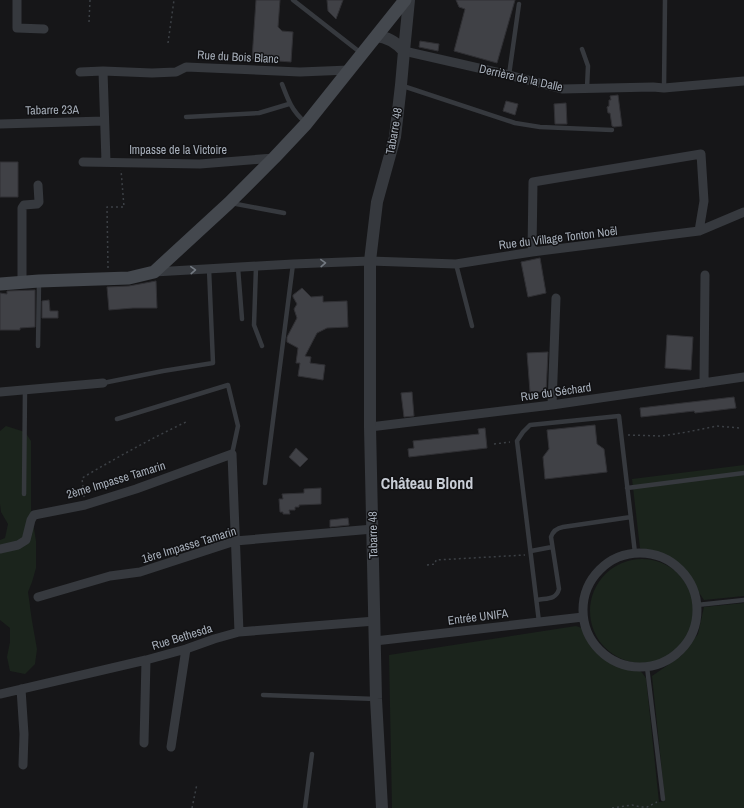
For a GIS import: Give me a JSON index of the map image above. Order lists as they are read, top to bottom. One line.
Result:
{"streets":{"street":["Rue du Bois Blanc","Derrière de la Dalle","Tabarre 23A","Tabarre 48","Impasse de la Victoire","Rue du Village Tonton Noël","Rue du Séchard","2ème Impasse Tamarin","1ère Impasse Tamarin","Entrée UNIFA","Rue Bethesda"]},"crossings":[["Derrière de la Dalle","Tabarre 48"],["Tabarre 48","Rue du Village Tonton Noël"],["Tabarre 48","Rue du Séchard"],["Tabarre 48","1ère Impasse Tamarin"],["Tabarre 48","Entrée UNIFA"],["Tabarre 48","Rue Bethesda"]],"districts":["Château Blond"]}
